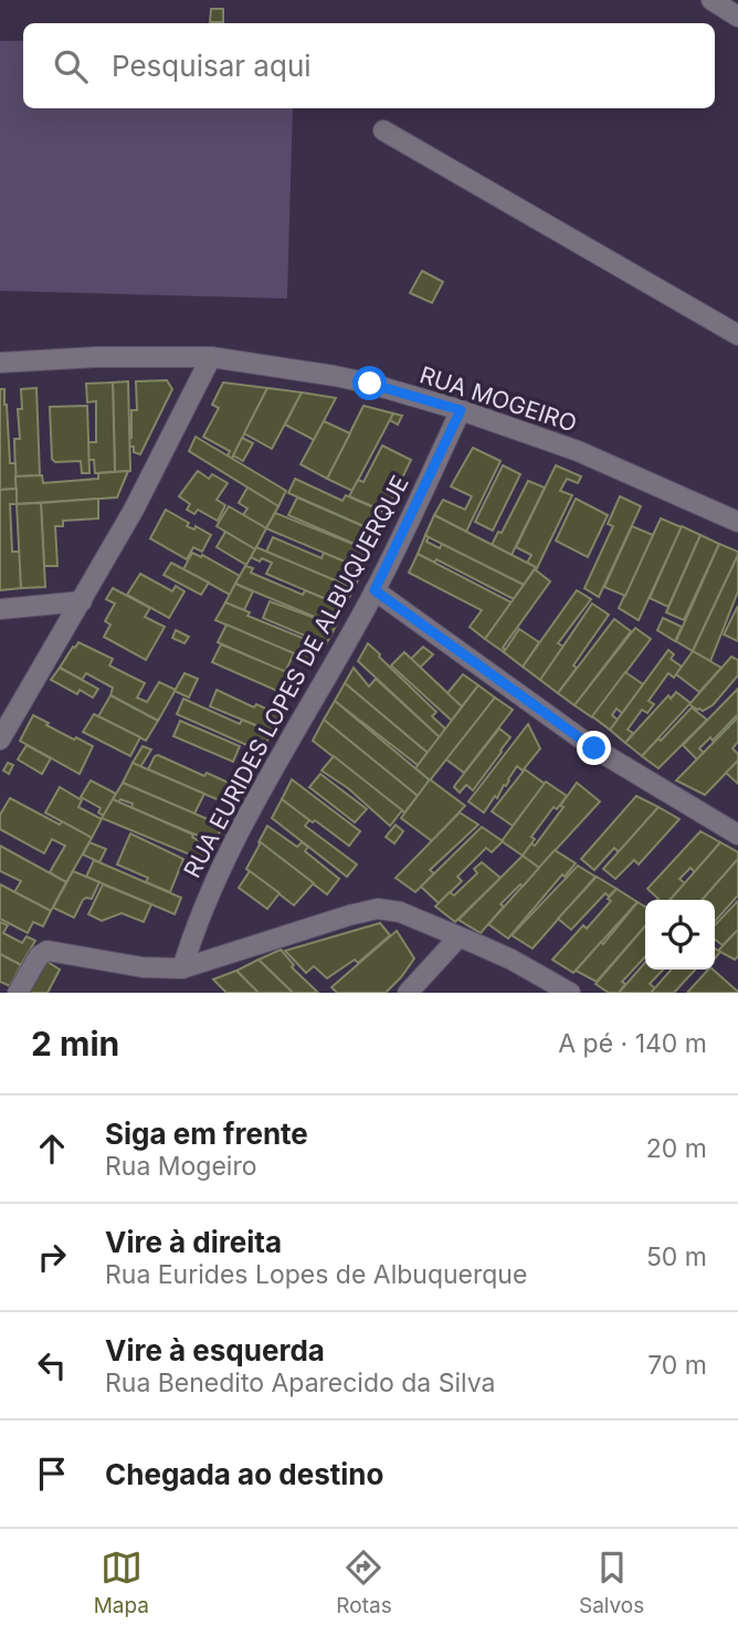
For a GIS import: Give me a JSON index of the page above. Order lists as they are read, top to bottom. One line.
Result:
{"streets":{"street":["RUA MOGEIRO","RUA EURIDES LOPES DE ALBUQUERQUE"]},"crossings":[["RUA MOGEIRO","RUA EURIDES LOPES DE ALBUQUERQUE"]],"page":{"search":"Pesquisar aqui","heading":["2 min","A pé · 140 m"],"list":[["Siga em frente","Rua Mogeiro","20 m"],["Vire à direita","Rua Eurides Lopes de Albuquerque","50 m"],["Vire à esquerda","Rua Benedito Aparecido da Silva","70 m"],"Chegada ao destino"],"nav":["Mapa","Rotas","Salvos"]}}
